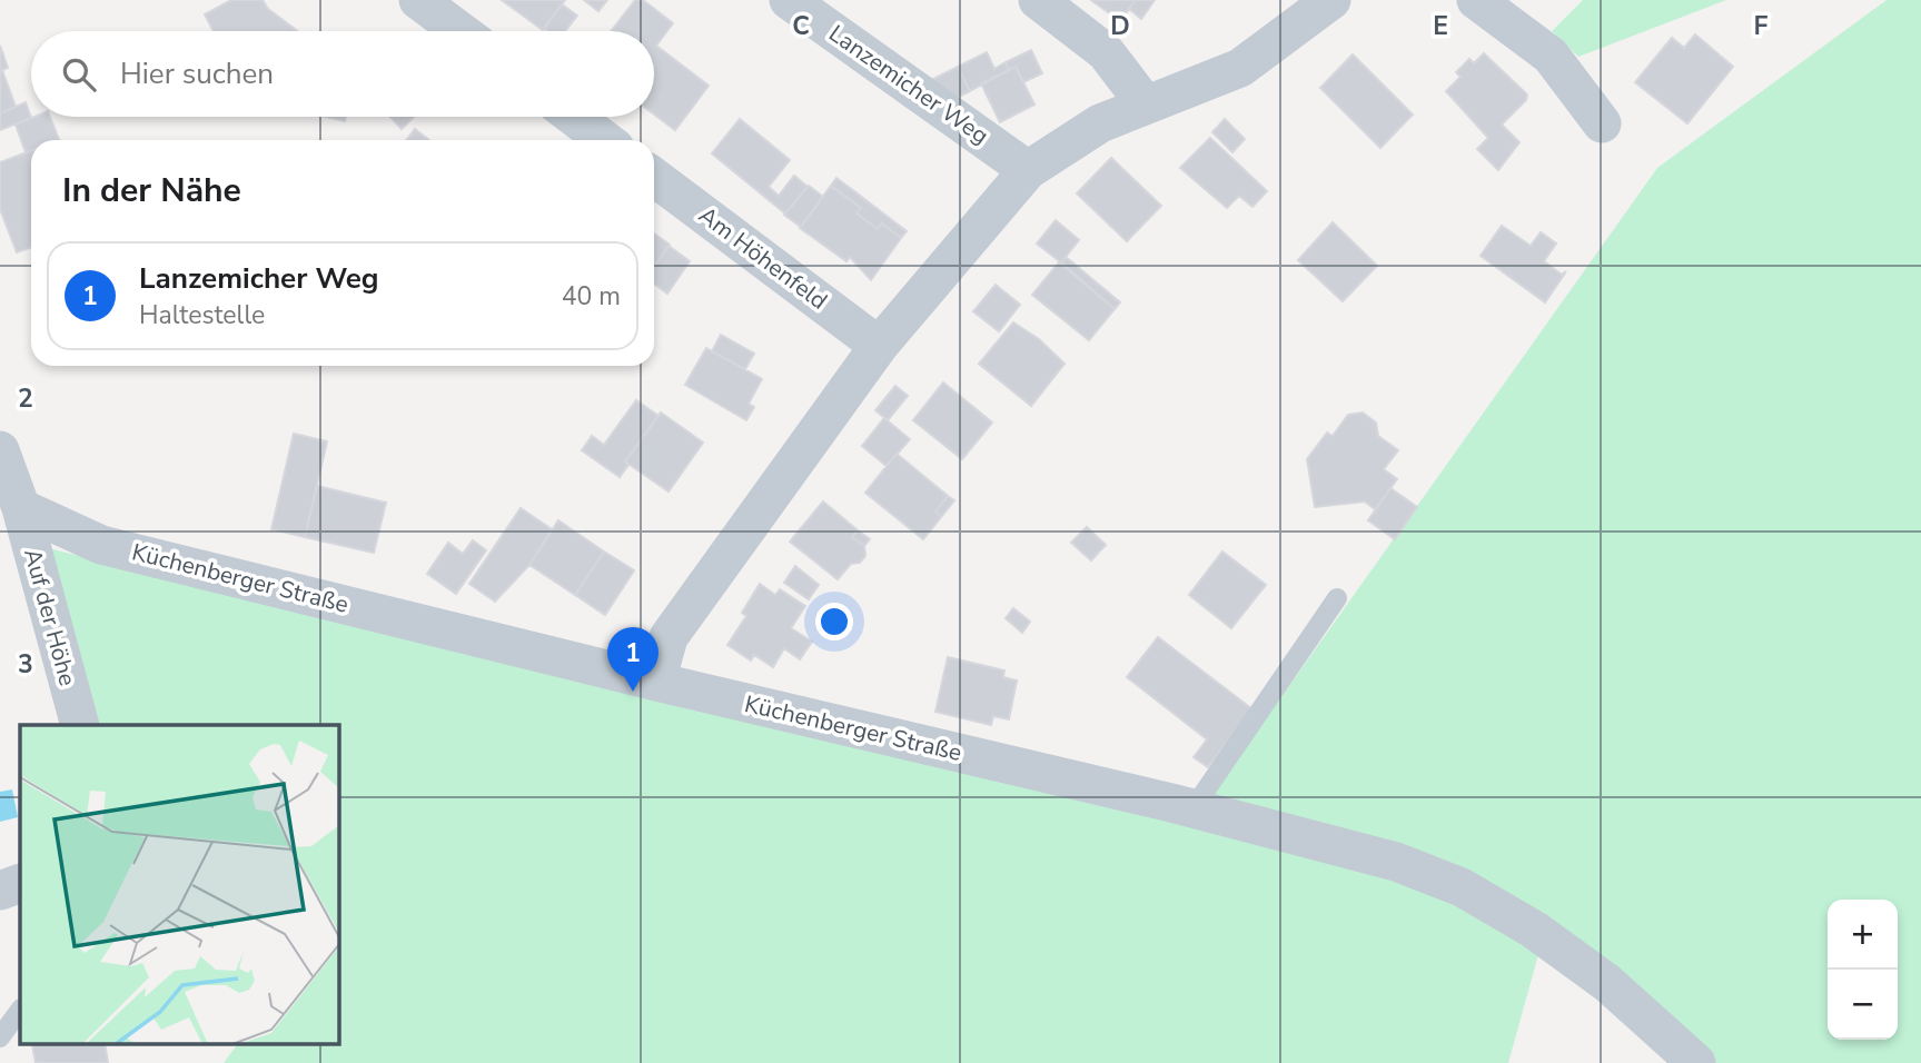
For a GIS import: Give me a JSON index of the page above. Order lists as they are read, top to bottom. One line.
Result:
{"streets":{"street":["Lanzemicher Weg","Am Höhenfeld","Küchenberger Straße","Auf der Höhe"]},"crossings":[["Küchenberger Straße","Auf der Höhe"]],"page":{"search":"Hier suchen","heading":"In der Nähe","list":[{"mark":"1","name":"Lanzemicher Weg","note":"Haltestelle","value":"40 m"}],"pins":"1","map_buttons":["+","−"]},"grid":{"columns":["C","D","E","F"],"rows":["2","3"]}}
